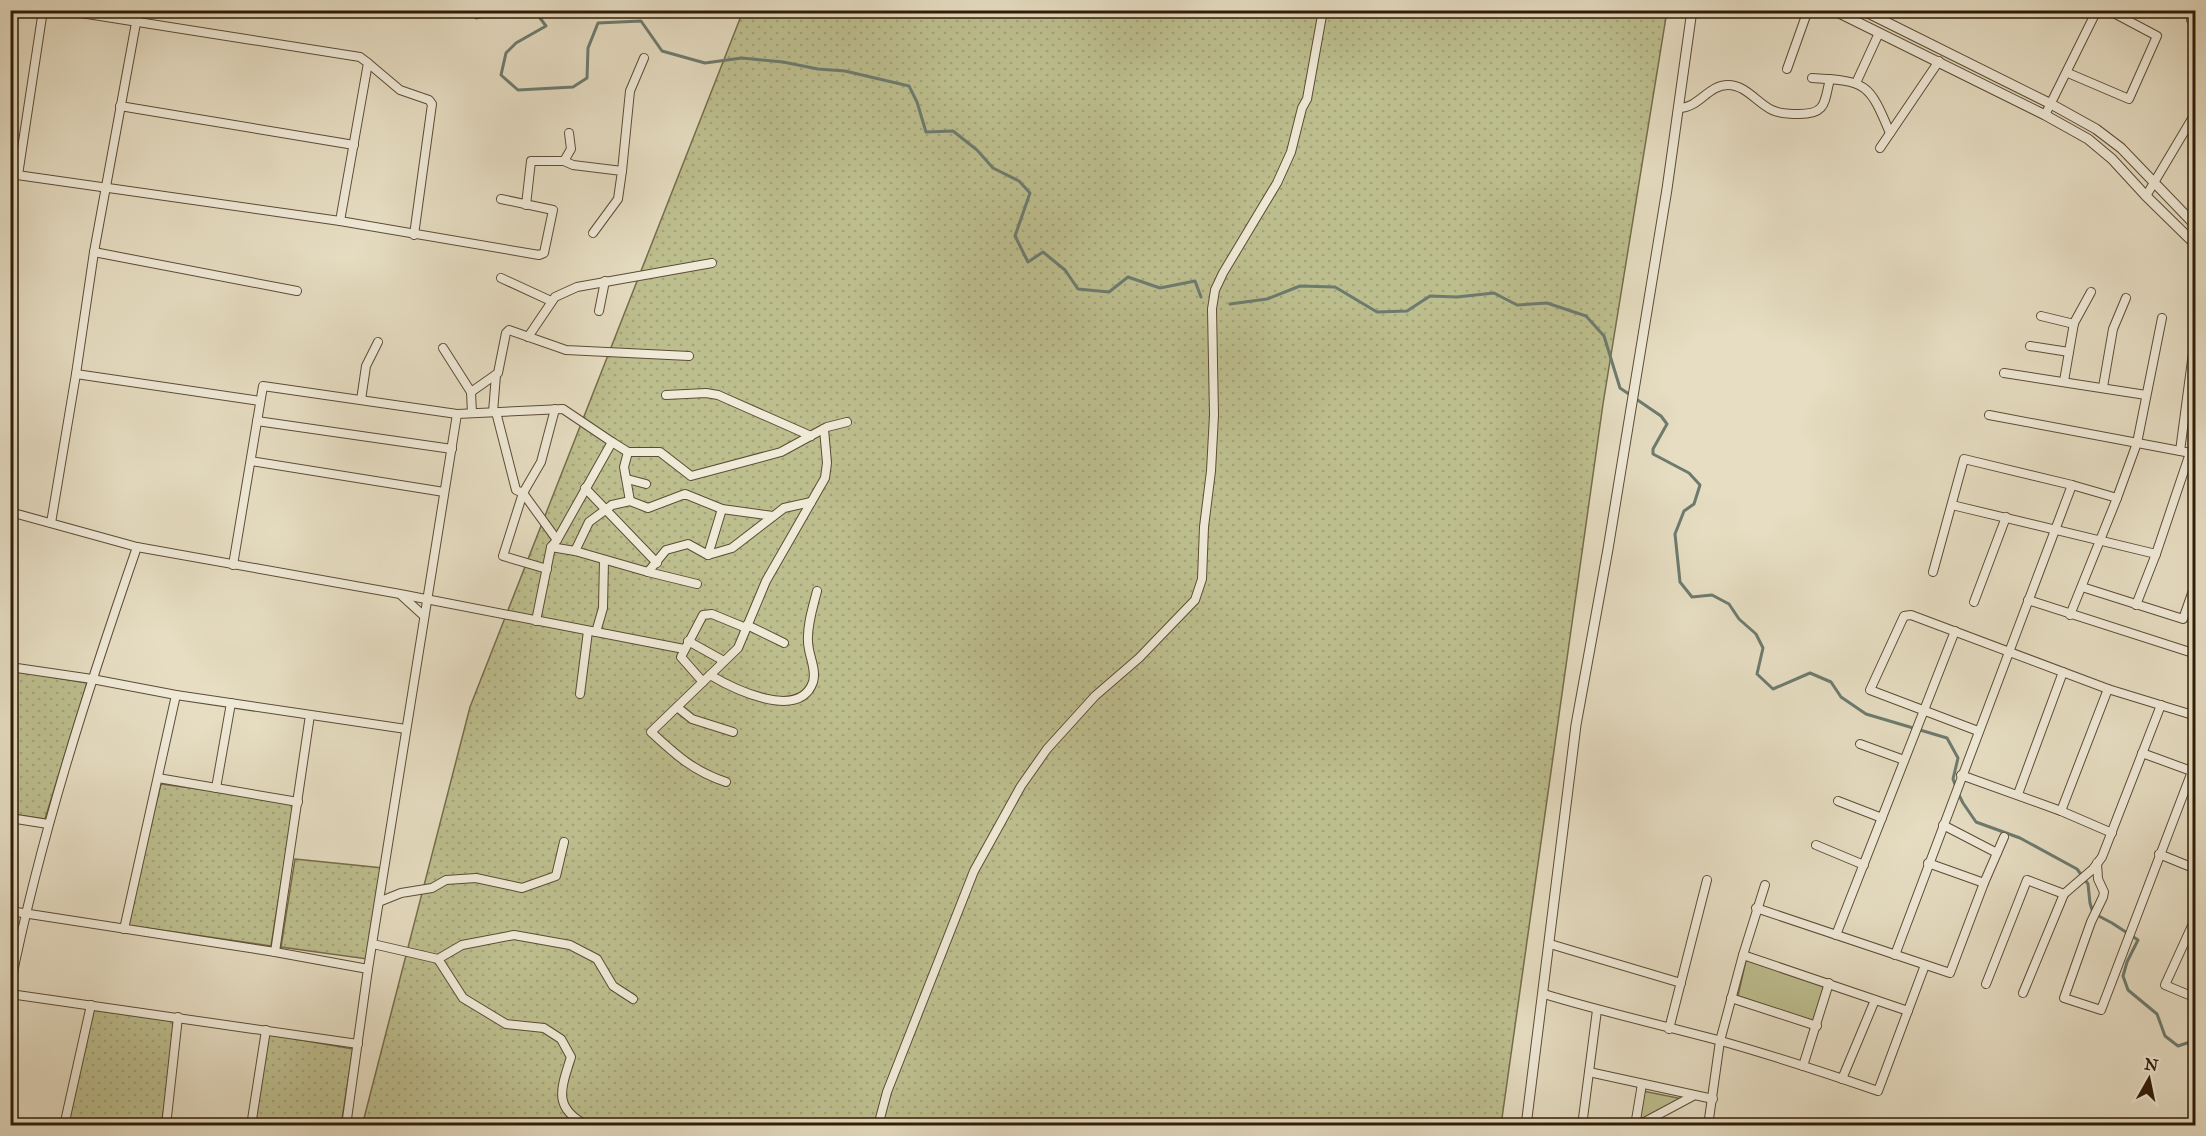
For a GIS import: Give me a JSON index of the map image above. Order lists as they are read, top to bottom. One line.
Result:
{"north":"top"}
